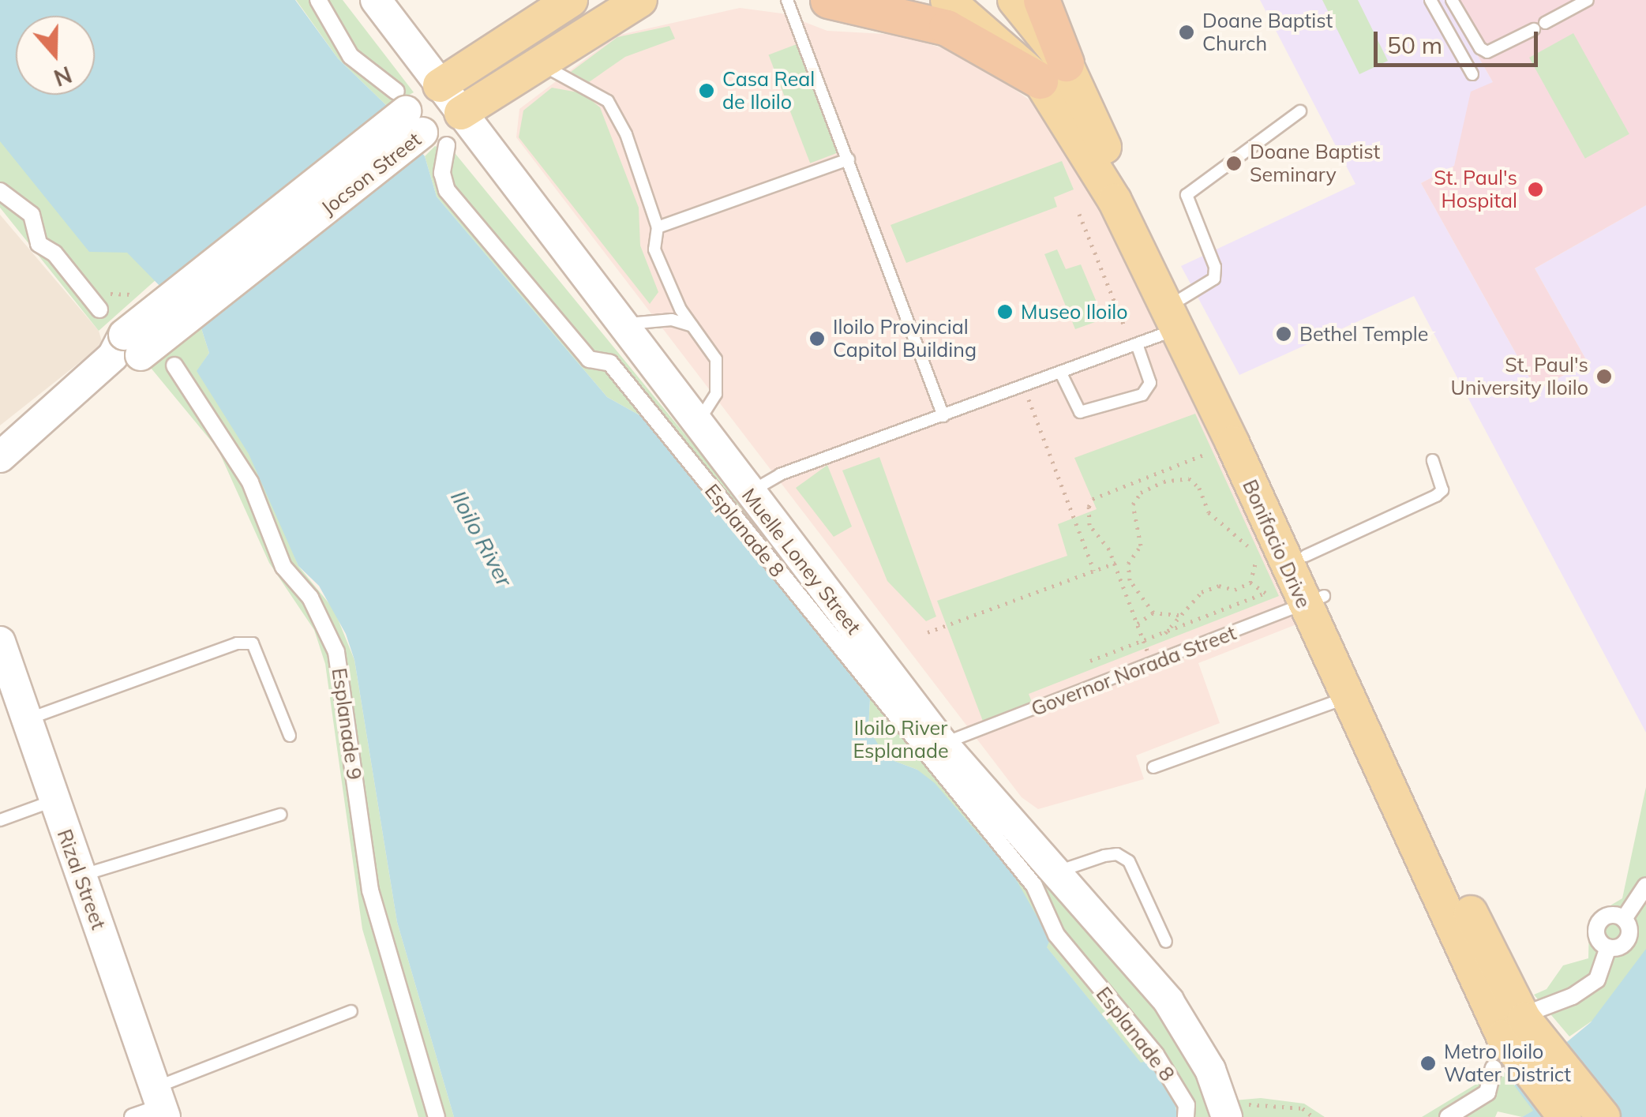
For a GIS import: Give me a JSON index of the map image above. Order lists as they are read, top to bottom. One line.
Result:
{"streets":{"main road":["Jocson Street","Bonifacio Drive","Muelle Loney Street","Rizal Street"],"street":["Esplanade 8","Esplanade 9"],"lane":["Governor Norada Street"]},"crossings":[["Jocson Street","Esplanade 8"],["Jocson Street","Muelle Loney Street"],["Bonifacio Drive","Governor Norada Street"],["Muelle Loney Street","Governor Norada Street"]],"water":["Iloilo River"],"parks":["Iloilo River Esplanade"],"places":["Doane Baptist Church","Casa Real de Iloilo","Doane Baptist Seminary","St. Paul's Hospital","Museo Iloilo","Bethel Temple","Iloilo Provincial Capitol Building","St. Paul's University Iloilo","Metro Iloilo Water District"],"scale_bar":"50 m","north":"bottom"}
